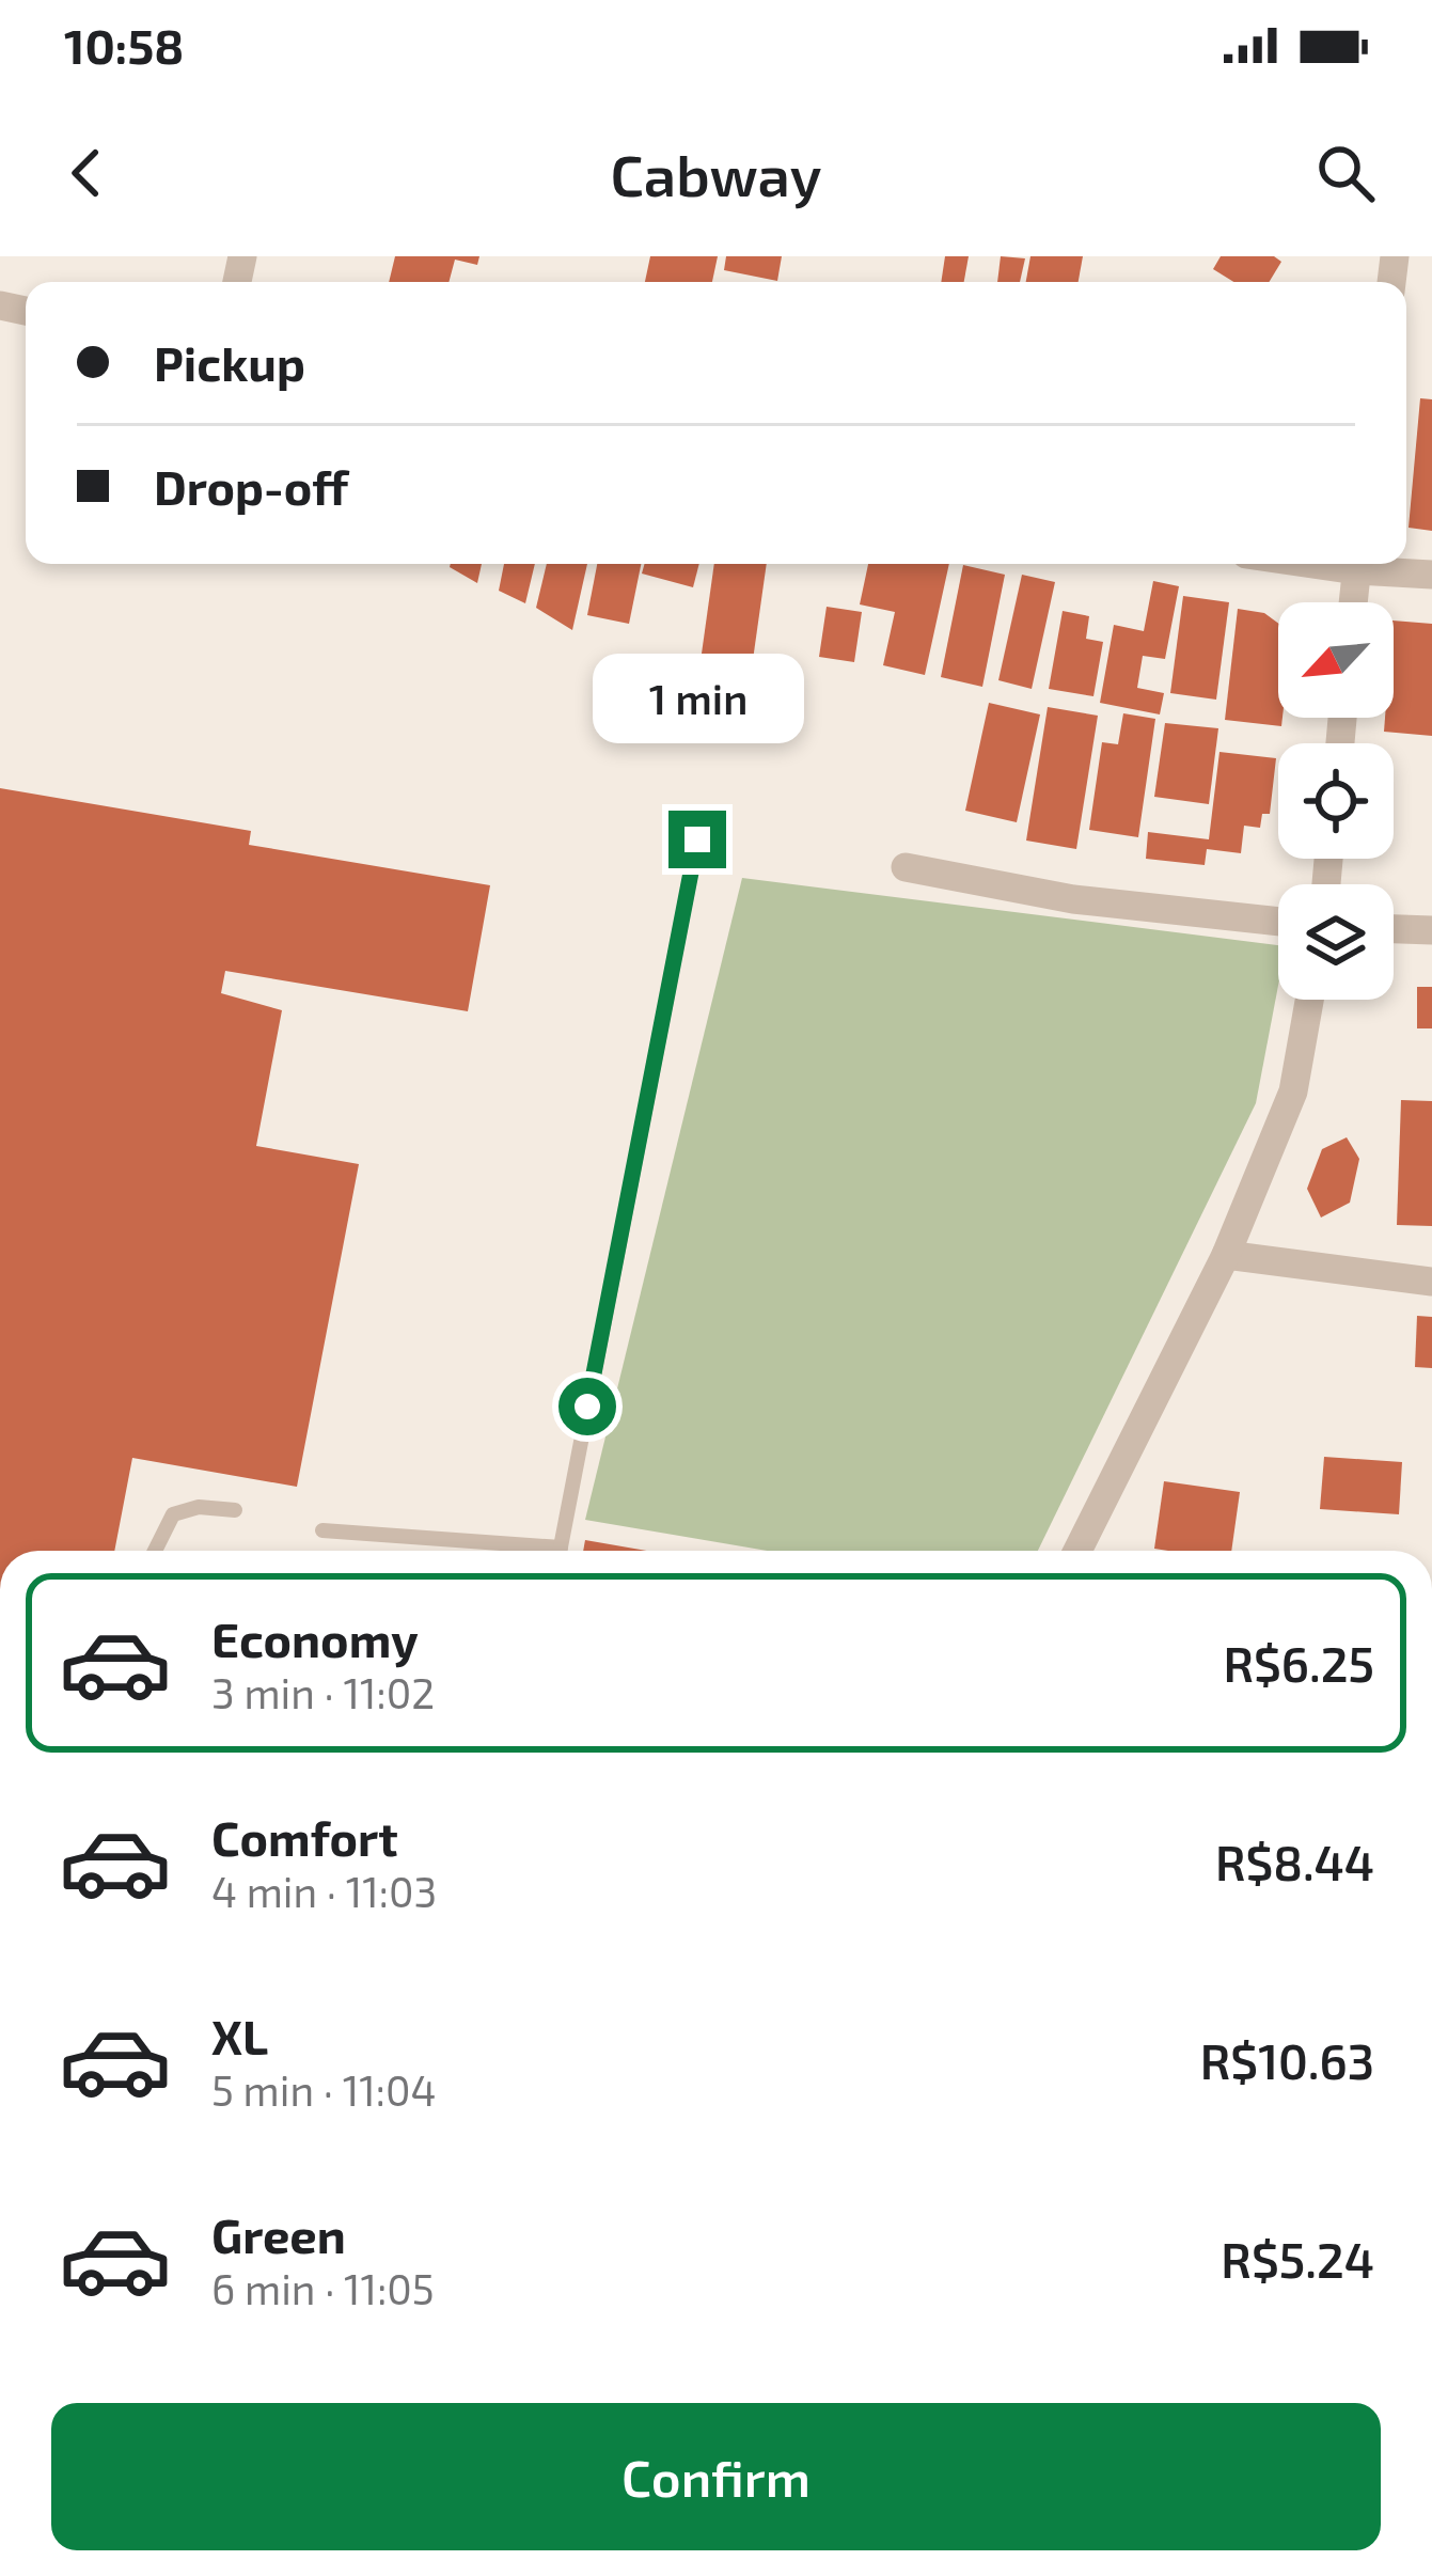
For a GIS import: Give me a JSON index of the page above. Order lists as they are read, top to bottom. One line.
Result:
{"north":"bottom left","page":{"status":"10:58","header":"Cabway","banner":["Pickup","Drop-off"],"bubble":"1 min","list":[{"name":"Economy","note":"3 min · 11:02","value":"R$6.25"},{"name":"Comfort","note":"4 min · 11:03","value":"R$8.44"},{"name":"XL","note":"5 min · 11:04","value":"R$10.63"},{"name":"Green","note":"6 min · 11:05","value":"R$5.24"}],"buttons":"Confirm"}}
